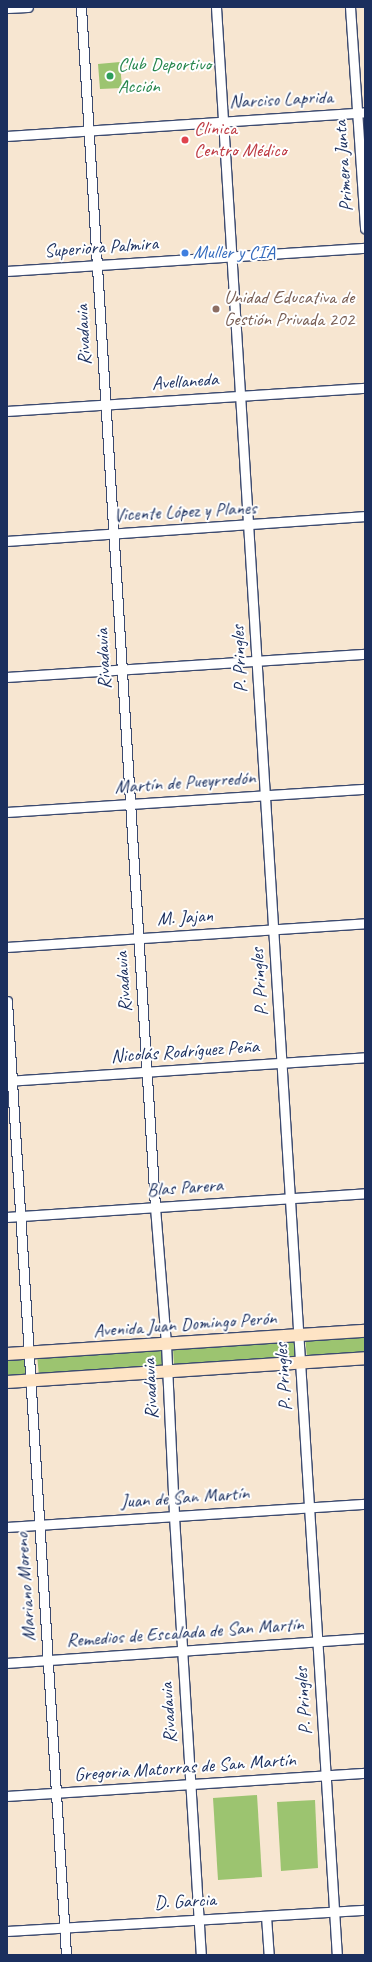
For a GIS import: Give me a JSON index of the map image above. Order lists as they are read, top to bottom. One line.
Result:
{"streets":{"main road":["Avenida Juan Domingo Perón"],"street":["Narciso Laprida","Primera Junta","Superiora Palmira","Rivadavia","Avellaneda","Vicente López y Planes","P. Pringles","Martín de Pueyrredón","M. Jajan","Nicolás Rodríguez Peña","Blas Parera","Juan de San Martín","Mariano Moreno","Remedios de Escalada de San Martín","Gregoria Matorras de San Martín","D. Garcia"]},"crossings":[["Narciso Laprida","Primera Junta"],["Narciso Laprida","Rivadavia"],["Narciso Laprida","P. Pringles"],["Superiora Palmira","Rivadavia"],["Superiora Palmira","P. Pringles"],["Rivadavia","Avellaneda"],["Rivadavia","Vicente López y Planes"],["Rivadavia","Martín de Pueyrredón"],["Rivadavia","M. Jajan"],["Rivadavia","Nicolás Rodríguez Peña"],["Rivadavia","Blas Parera"],["Rivadavia","Avenida Juan Domingo Perón"],["Rivadavia","Juan de San Martín"],["Rivadavia","Remedios de Escalada de San Martín"],["Rivadavia","Gregoria Matorras de San Martín"],["Rivadavia","D. Garcia"],["Avellaneda","P. Pringles"],["Vicente López y Planes","P. Pringles"],["P. Pringles","Martín de Pueyrredón"],["P. Pringles","M. Jajan"],["P. Pringles","Nicolás Rodríguez Peña"],["P. Pringles","Blas Parera"],["P. Pringles","Avenida Juan Domingo Perón"],["P. Pringles","Juan de San Martín"],["P. Pringles","Remedios de Escalada de San Martín"],["P. Pringles","Gregoria Matorras de San Martín"],["P. Pringles","D. Garcia"],["Nicolás Rodríguez Peña","Mariano Moreno"],["Blas Parera","Mariano Moreno"],["Avenida Juan Domingo Perón","Mariano Moreno"],["Juan de San Martín","Mariano Moreno"],["Mariano Moreno","Remedios de Escalada de San Martín"],["Mariano Moreno","Gregoria Matorras de San Martín"],["Mariano Moreno","D. Garcia"]],"places":["Club Deportivo Acción","Clinica Centro Médico","Muller y CIA","Unidad Educativa de Gestión Privada 202"]}
